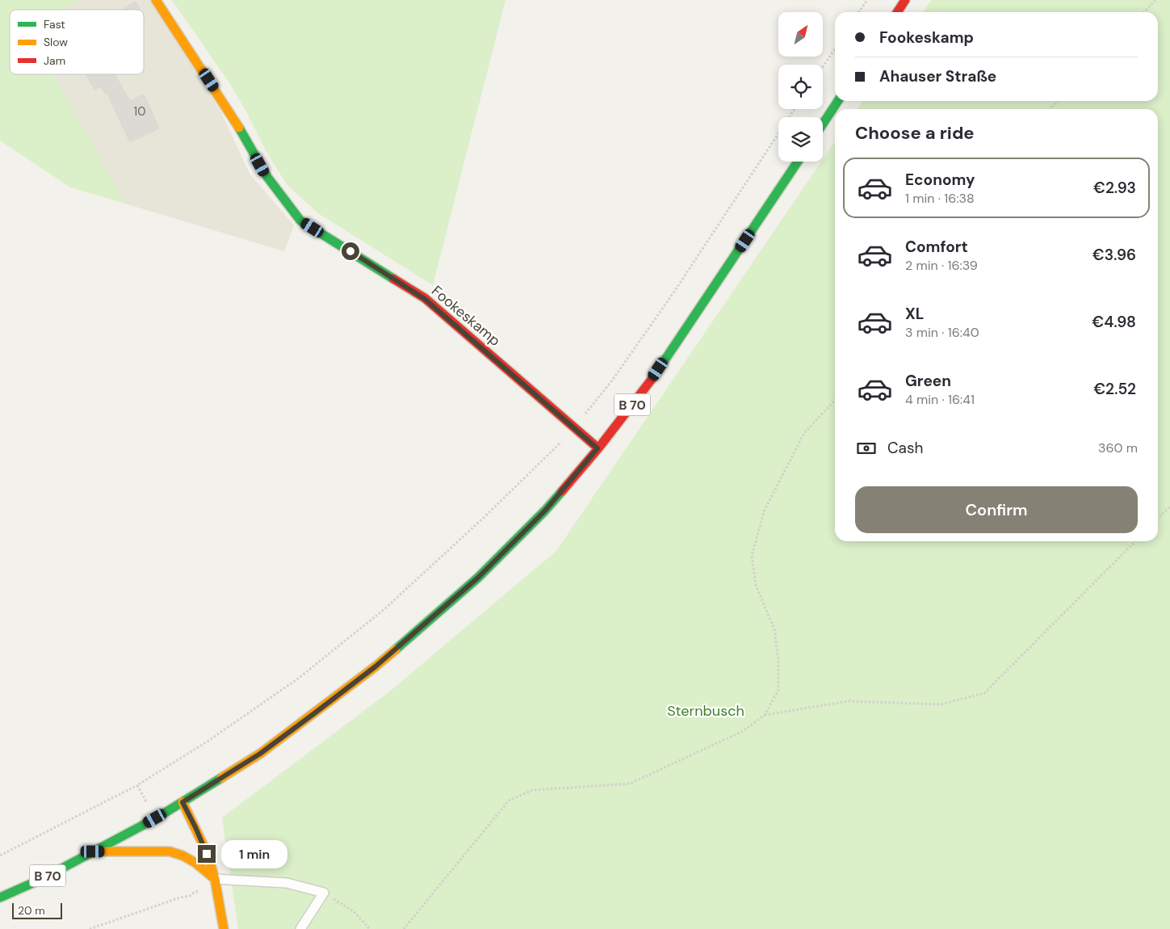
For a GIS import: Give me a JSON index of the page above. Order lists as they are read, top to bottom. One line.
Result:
{"streets":{"main road":["Fookeskamp","B 70"]},"crossings":[["Fookeskamp","B 70"]],"parks":["Sternbusch"],"house_numbers":["10"],"legend":["Fast","Slow","Jam"],"scale_bar":"20 m","north":"top right","page":{"banner":["Fookeskamp","Ahauser Straße"],"heading":"Choose a ride","list":[{"name":"Economy","note":"1 min · 16:38","value":"€2.93"},{"name":"Comfort","note":"2 min · 16:39","value":"€3.96"},{"name":"XL","note":"3 min · 16:40","value":"€4.98"},{"name":"Green","note":"4 min · 16:41","value":"€2.52"}],"pay":["Cash","360 m"],"buttons":"Confirm","bubble":"1 min","scale":"20 m"}}
